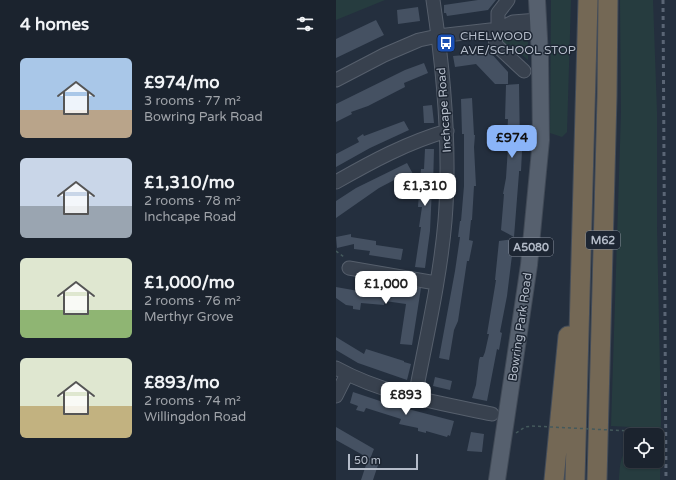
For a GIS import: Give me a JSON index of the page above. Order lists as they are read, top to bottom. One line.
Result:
{"streets":{"highway":["M62"],"main road":["A5080","Bowring Park Road"],"street":["Inchcape Road"]},"places":{"bus stop":["CHELWOOD AVE/SCHOOL STOP"]},"scale_bar":"50 m","page":{"heading":"4 homes","list":[{"name":"£974/mo","note":"3 rooms · 77 m² · Bowring Park Road"},{"name":"£1,310/mo","note":"2 rooms · 78 m² · Inchcape Road"},{"name":"£1,000/mo","note":"2 rooms · 76 m² · Merthyr Grove"},{"name":"£893/mo","note":"2 rooms · 74 m² · Willingdon Road"}],"price":["£974","£1,310","£1,000","£893"],"scale":"50 m"}}
